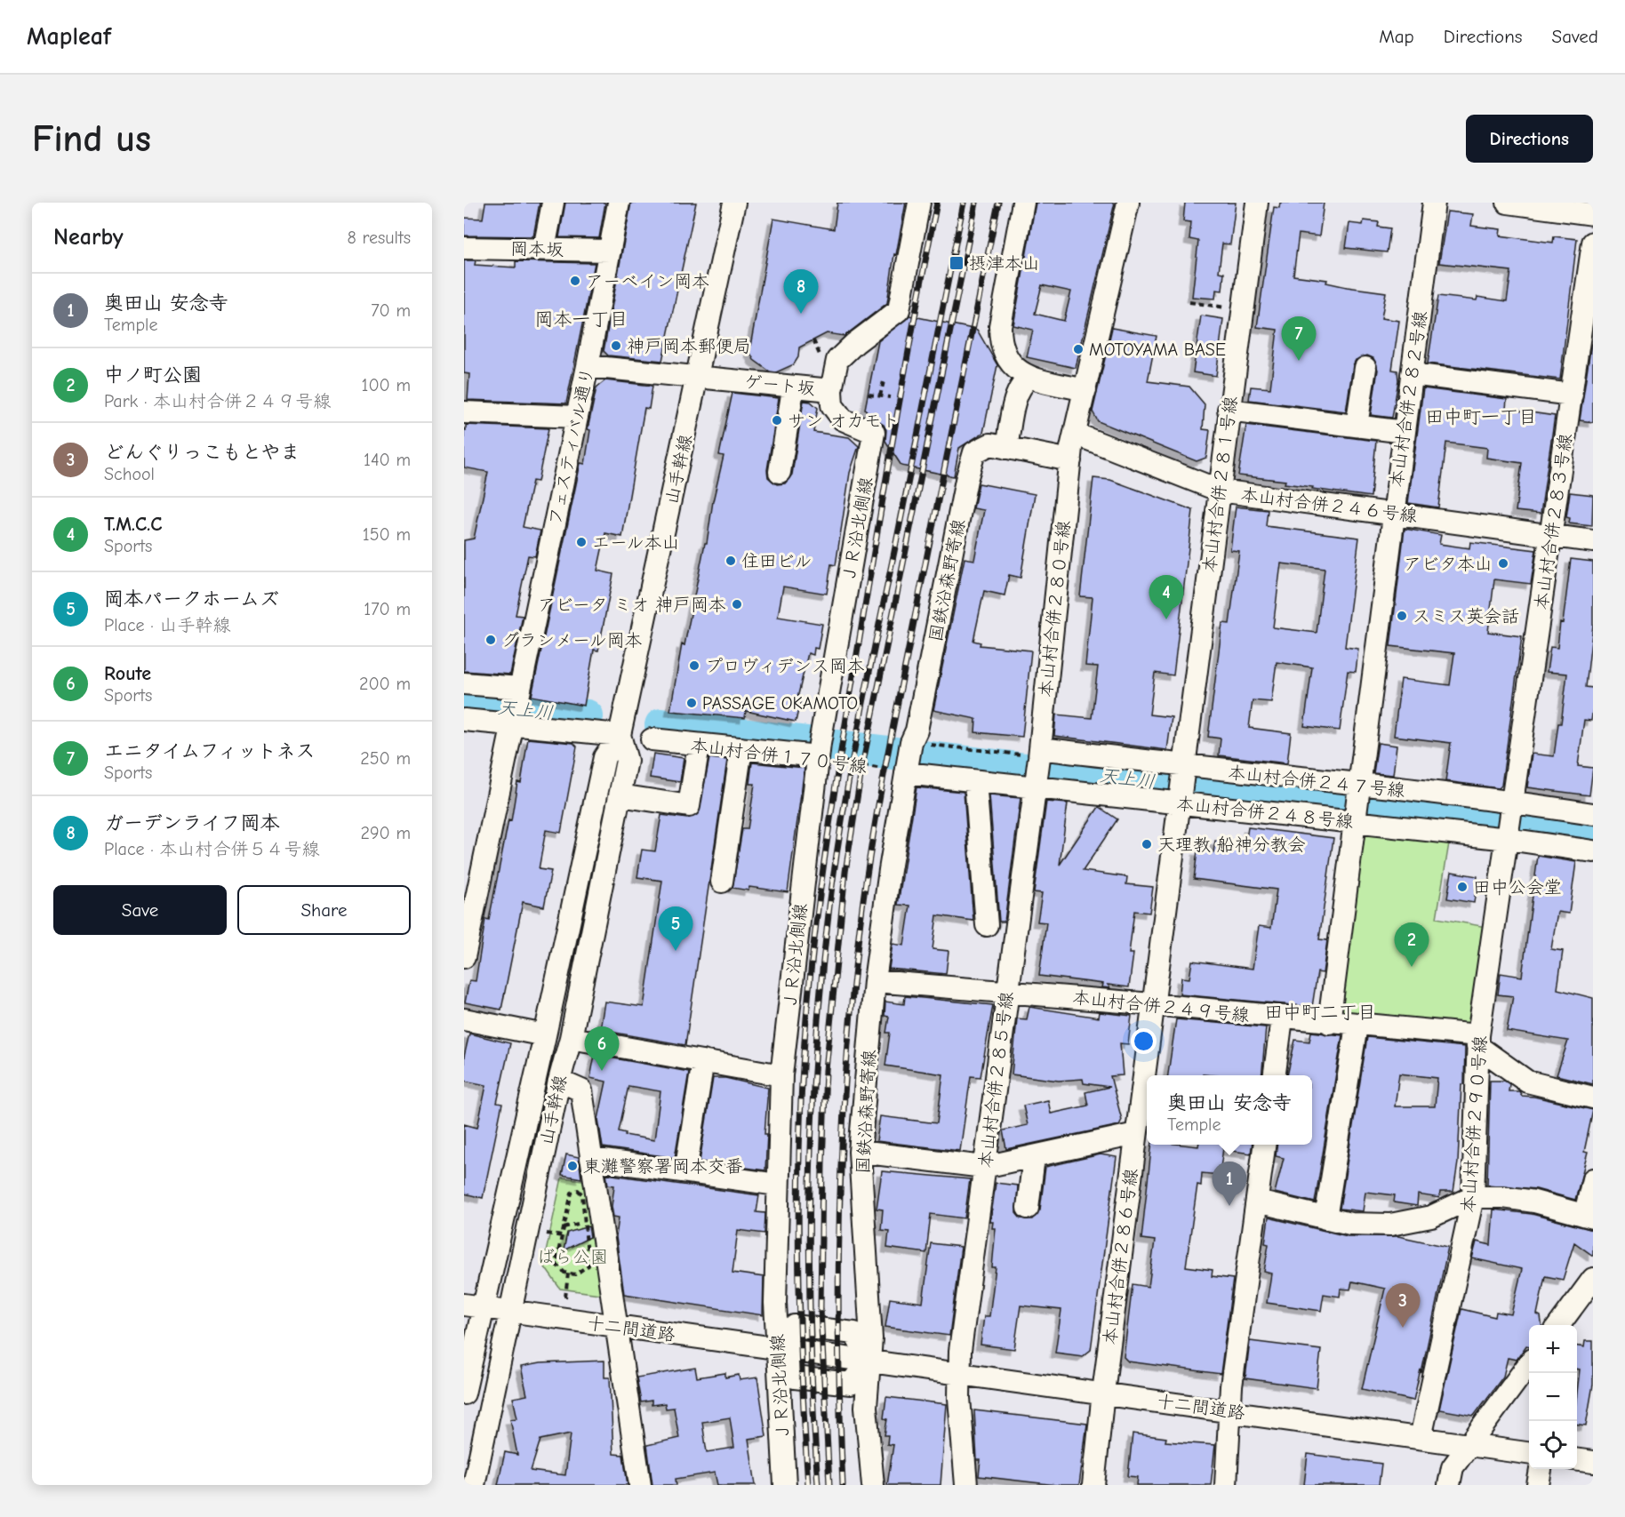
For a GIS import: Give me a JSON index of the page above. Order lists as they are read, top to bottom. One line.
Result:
{"streets":{"street":["岡本坂","ゲート坂","本山村合併２８２号線","フェスティバル通り","山手幹線","本山村合併２８１号線","本山村合併２４６号線","本山村合併２８３号線","ＪＲ沿北側線","国鉄沿森野寄線","本山村合併２８０号線","本山村合併１７０号線","本山村合併２４７号線","本山村合併２４８号線","本山村合併２４９号線","本山村合併２８５号線","本山村合併２９０号線","本山村合併２８６号線","十二間道路"]},"crossings":[["岡本坂","フェスティバル通り"],["ゲート坂","フェスティバル通り"],["ゲート坂","山手幹線"],["ゲート坂","ＪＲ沿北側線"],["本山村合併２８２号線","本山村合併２４６号線"],["本山村合併２８２号線","本山村合併２４７号線"],["本山村合併２８２号線","本山村合併２４８号線"],["本山村合併２８２号線","本山村合併２４９号線"],["山手幹線","十二間道路"],["本山村合併２８１号線","本山村合併２４６号線"],["本山村合併２８１号線","本山村合併２４７号線"],["本山村合併２８１号線","本山村合併２４８号線"],["本山村合併２８１号線","本山村合併２８６号線"],["本山村合併２４６号線","本山村合併２８３号線"],["本山村合併２４６号線","国鉄沿森野寄線"],["本山村合併２４６号線","本山村合併２８０号線"],["本山村合併２８３号線","本山村合併２４７号線"],["本山村合併２８３号線","本山村合併２４８号線"],["本山村合併２８３号線","本山村合併２９０号線"],["ＪＲ沿北側線","本山村合併１７０号線"],["ＪＲ沿北側線","十二間道路"],["国鉄沿森野寄線","本山村合併１７０号線"],["国鉄沿森野寄線","本山村合併２４８号線"],["国鉄沿森野寄線","本山村合併２４９号線"],["国鉄沿森野寄線","十二間道路"],["本山村合併２８０号線","本山村合併２４７号線"],["本山村合併２８０号線","本山村合併２４８号線"],["本山村合併２８０号線","本山村合併２８５号線"],["本山村合併１７０号線","本山村合併２４８号線"],["本山村合併２４８号線","本山村合併２８５号線"],["本山村合併２４８号線","本山村合併２９０号線"],["本山村合併２４８号線","本山村合併２８６号線"],["本山村合併２４９号線","本山村合併２８５号線"],["本山村合併２４９号線","本山村合併２９０号線"],["本山村合併２４９号線","本山村合併２８６号線"],["本山村合併２８５号線","十二間道路"],["本山村合併２９０号線","十二間道路"],["本山村合併２８６号線","十二間道路"]],"districts":["岡本一丁目","田中町一丁目","田中町二丁目"],"water":["天上川"],"parks":["ばら公園"],"places":{"transit":["摂津本山"],"other":["アーベイン岡本","神戸岡本郵便局","MOTOYAMA BASE","サン オカモト","エール本山","住田ビル","アビタ本山","アビータ ミオ 神戸岡本","スミス英会話","グランメール岡本","プロヴィデンス岡本","PASSAGE OKAMOTO","天理教 船神分教会","田中公会堂","東灘警察署岡本交番"]},"page":{"header":"Mapleaf","nav":["Map","Directions","Saved"],"buttons":["Directions",["Save","Share"]],"title":"Find us","heading":["Nearby","8 results"],"pins":["8","7","4","5","2","6","1","3"],"list":[{"mark":"1","name":"奥田山 安念寺","note":"Temple","value":"70 m"},{"mark":"2","name":"中ノ町公園","note":"Park · 本山村合併２４９号線","value":"100 m"},{"mark":"3","name":"どんぐりっこもとやま","note":"School","value":"140 m"},{"mark":"4","name":"T.M.C.C","note":"Sports","value":"150 m"},{"mark":"5","name":"岡本パークホームズ","note":"Place · 山手幹線","value":"170 m"},{"mark":"6","name":"Route","note":"Sports","value":"200 m"},{"mark":"7","name":"エニタイムフィットネス","note":"Sports","value":"250 m"},{"mark":"8","name":"ガーデンライフ岡本","note":"Place · 本山村合併５４号線","value":"290 m"}],"popup":["奥田山 安念寺","Temple"],"map_buttons":["+","−"]}}
